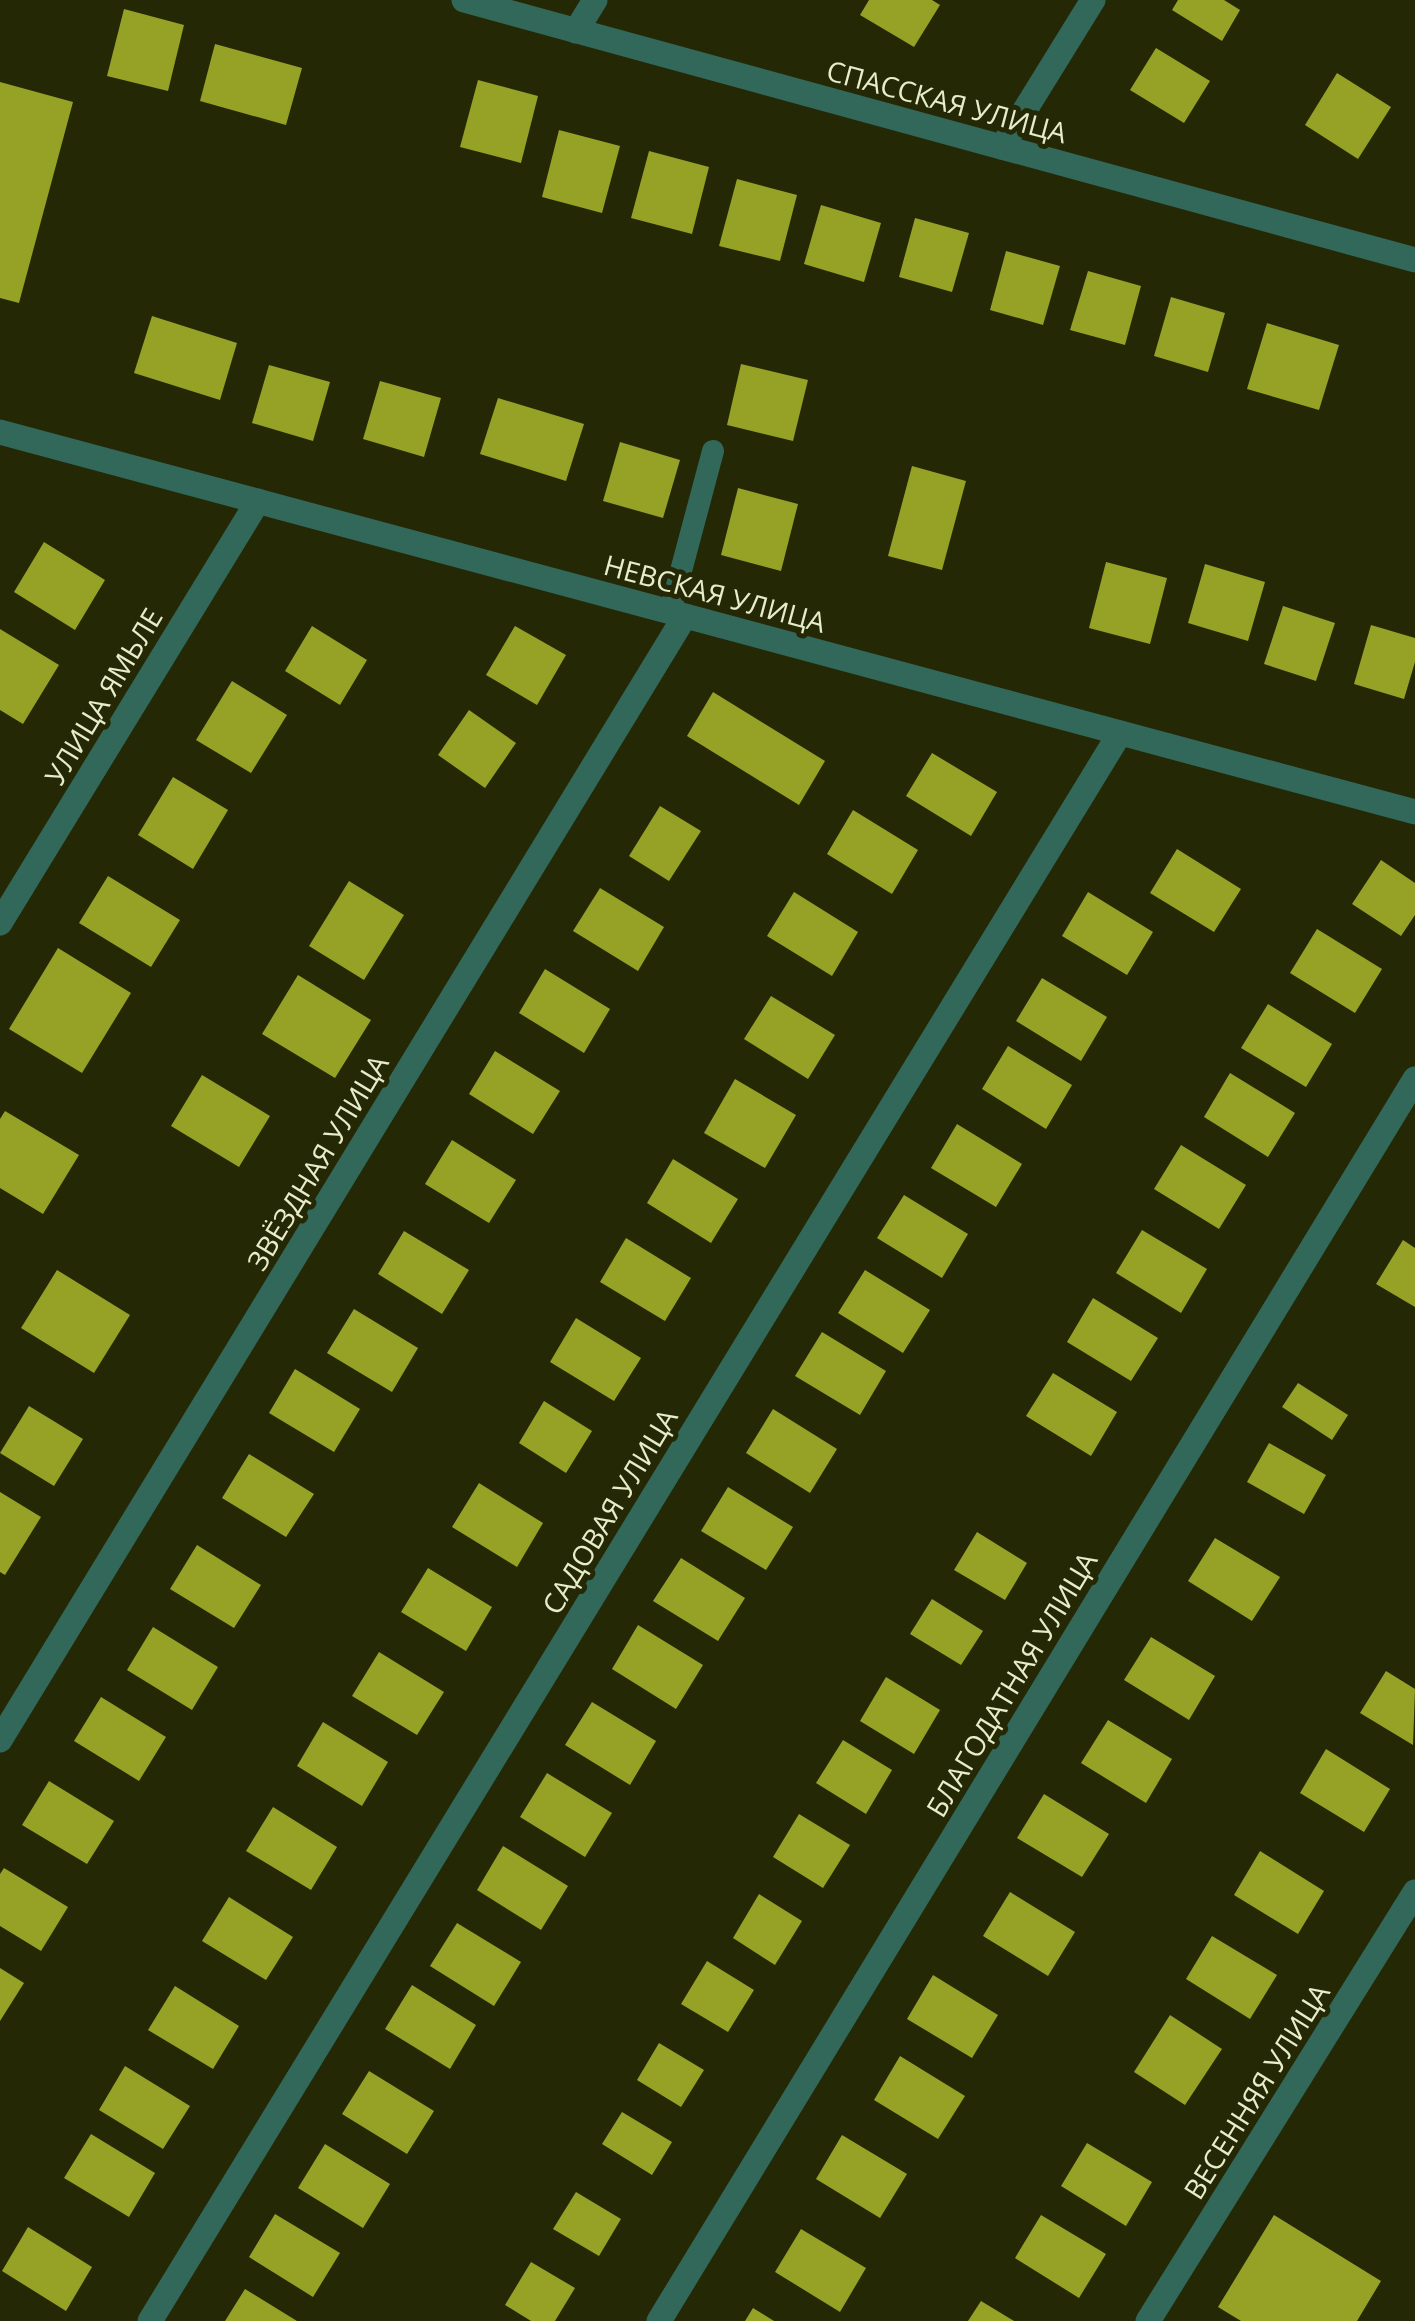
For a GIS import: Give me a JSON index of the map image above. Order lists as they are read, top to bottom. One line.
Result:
{"streets":{"street":["СПАССКАЯ УЛИЦА","НЕВСКАЯ УЛИЦА","УЛИЦА ЯМЬЛЕ","ЗВЁЗДНАЯ УЛИЦА","САДОВАЯ УЛИЦА","БЛАГОДАТНАЯ УЛИЦА","ВЕСЕННЯЯ УЛИЦА"]},"crossings":[["НЕВСКАЯ УЛИЦА","УЛИЦА ЯМЬЛЕ"],["НЕВСКАЯ УЛИЦА","ЗВЁЗДНАЯ УЛИЦА"],["НЕВСКАЯ УЛИЦА","САДОВАЯ УЛИЦА"]]}
